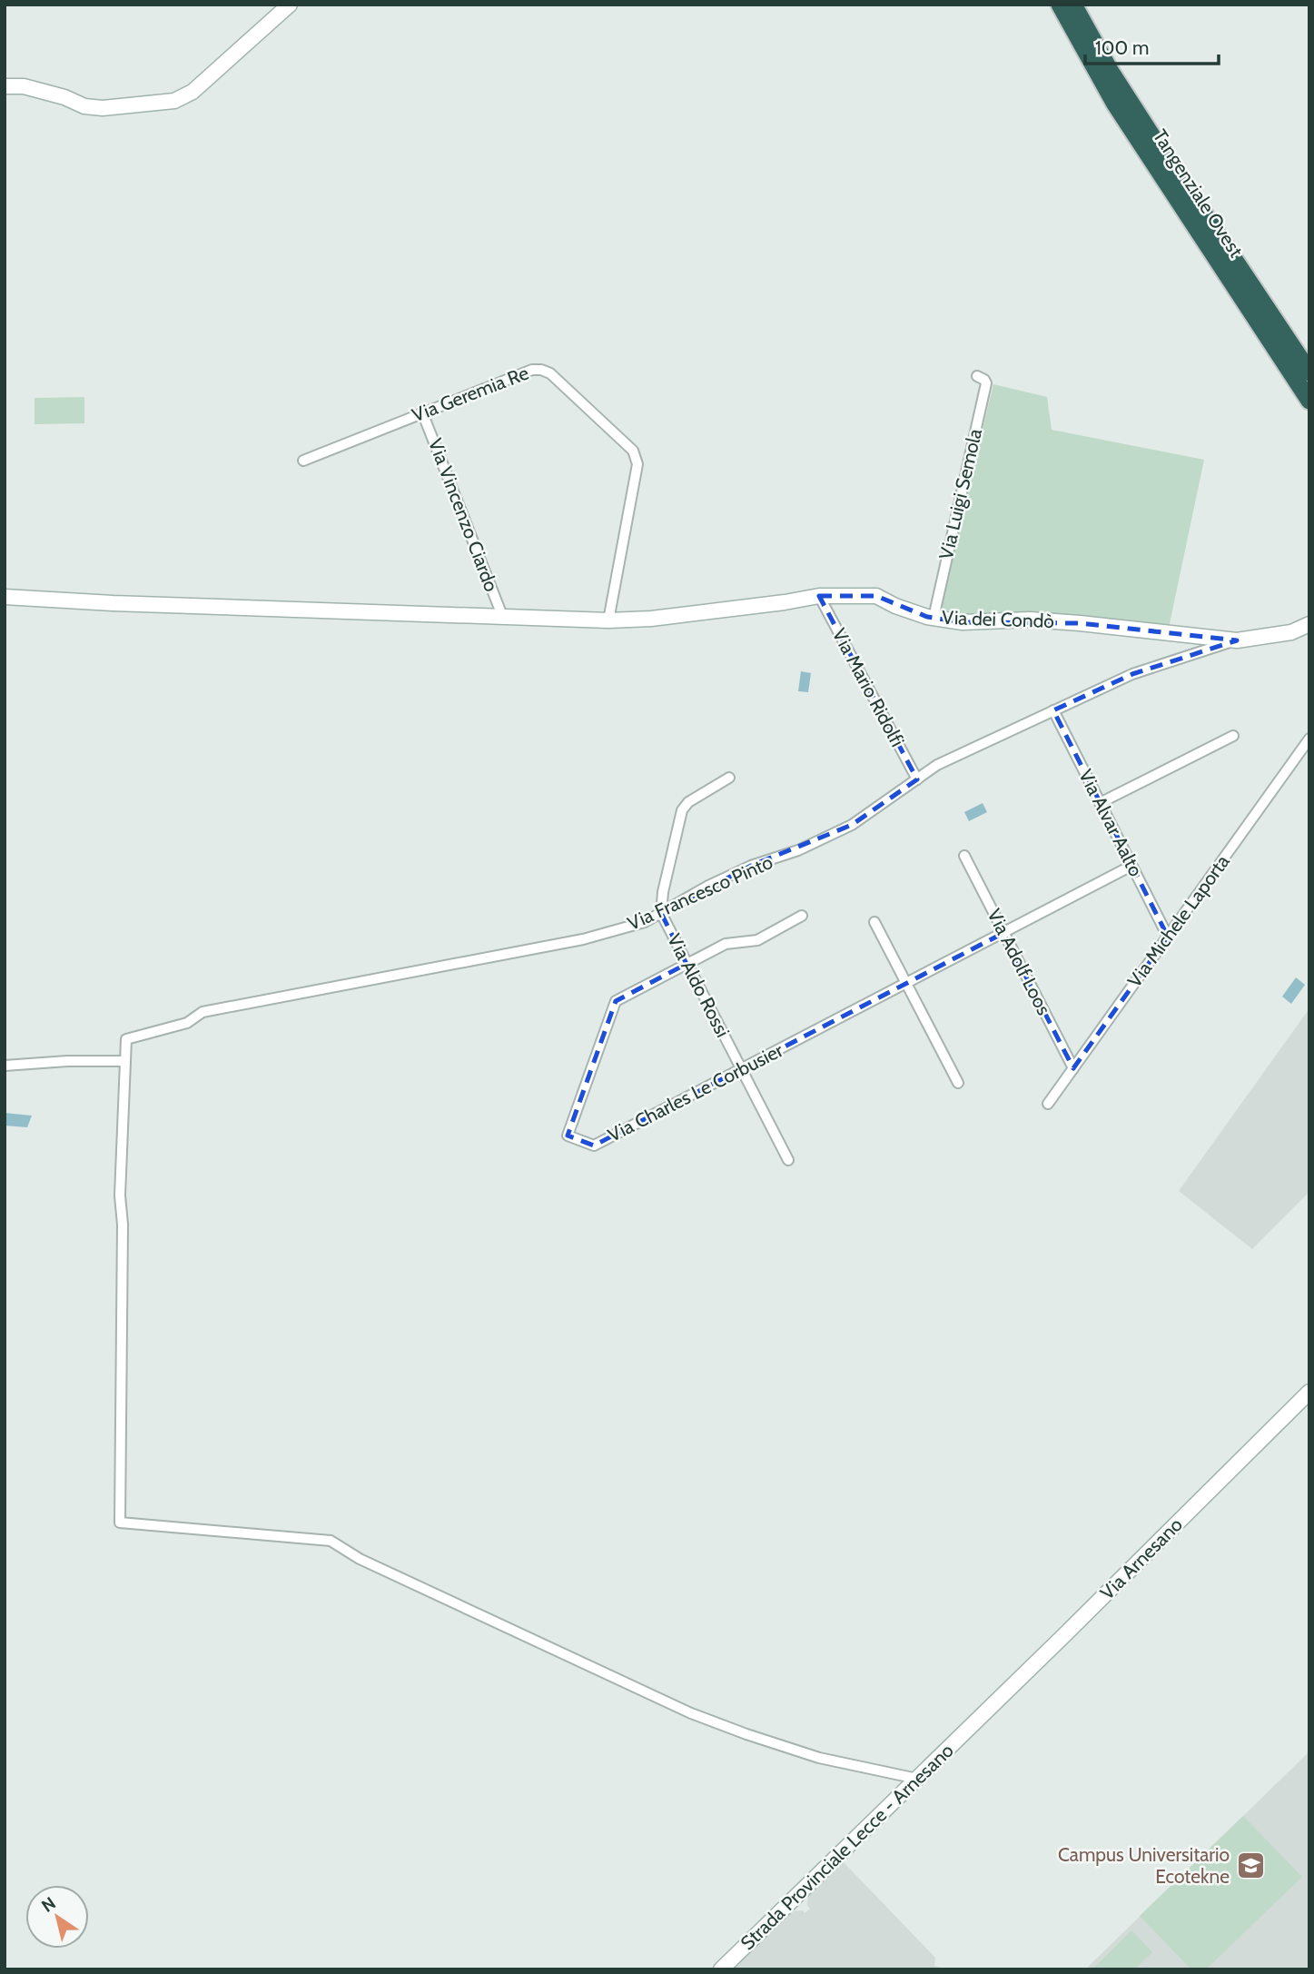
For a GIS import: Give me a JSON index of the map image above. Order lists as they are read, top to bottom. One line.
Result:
{"streets":{"highway":["Tangenziale Ovest"],"street":["Via Geremia Re","Via Luigi Semola","Via Vincenzo Ciardo","Via dei Condò","Via Mario Ridolfi","Via Alvar Aalto","Via Francesco Pinto","Via Michele Laporta","Via Adolf Loos","Via Aldo Rossi","Via Charles Le Corbusier","Via Arnesano","Strada Provinciale Lecce - Arnesano"]},"crossings":[["Via Geremia Re","Via Vincenzo Ciardo"],["Via Geremia Re","Via dei Condò"],["Via Luigi Semola","Via dei Condò"],["Via Vincenzo Ciardo","Via dei Condò"],["Via dei Condò","Via Mario Ridolfi"],["Via dei Condò","Via Francesco Pinto"],["Via Mario Ridolfi","Via Francesco Pinto"],["Via Alvar Aalto","Via Francesco Pinto"],["Via Alvar Aalto","Via Michele Laporta"],["Via Alvar Aalto","Via Charles Le Corbusier"],["Via Francesco Pinto","Via Aldo Rossi"],["Via Michele Laporta","Via Adolf Loos"],["Via Adolf Loos","Via Charles Le Corbusier"],["Via Aldo Rossi","Via Charles Le Corbusier"],["Via Arnesano","Strada Provinciale Lecce - Arnesano"]],"places":{"school or university":["Campus Universitario Ecotekne"]},"scale_bar":"100 m","north":"top left"}
